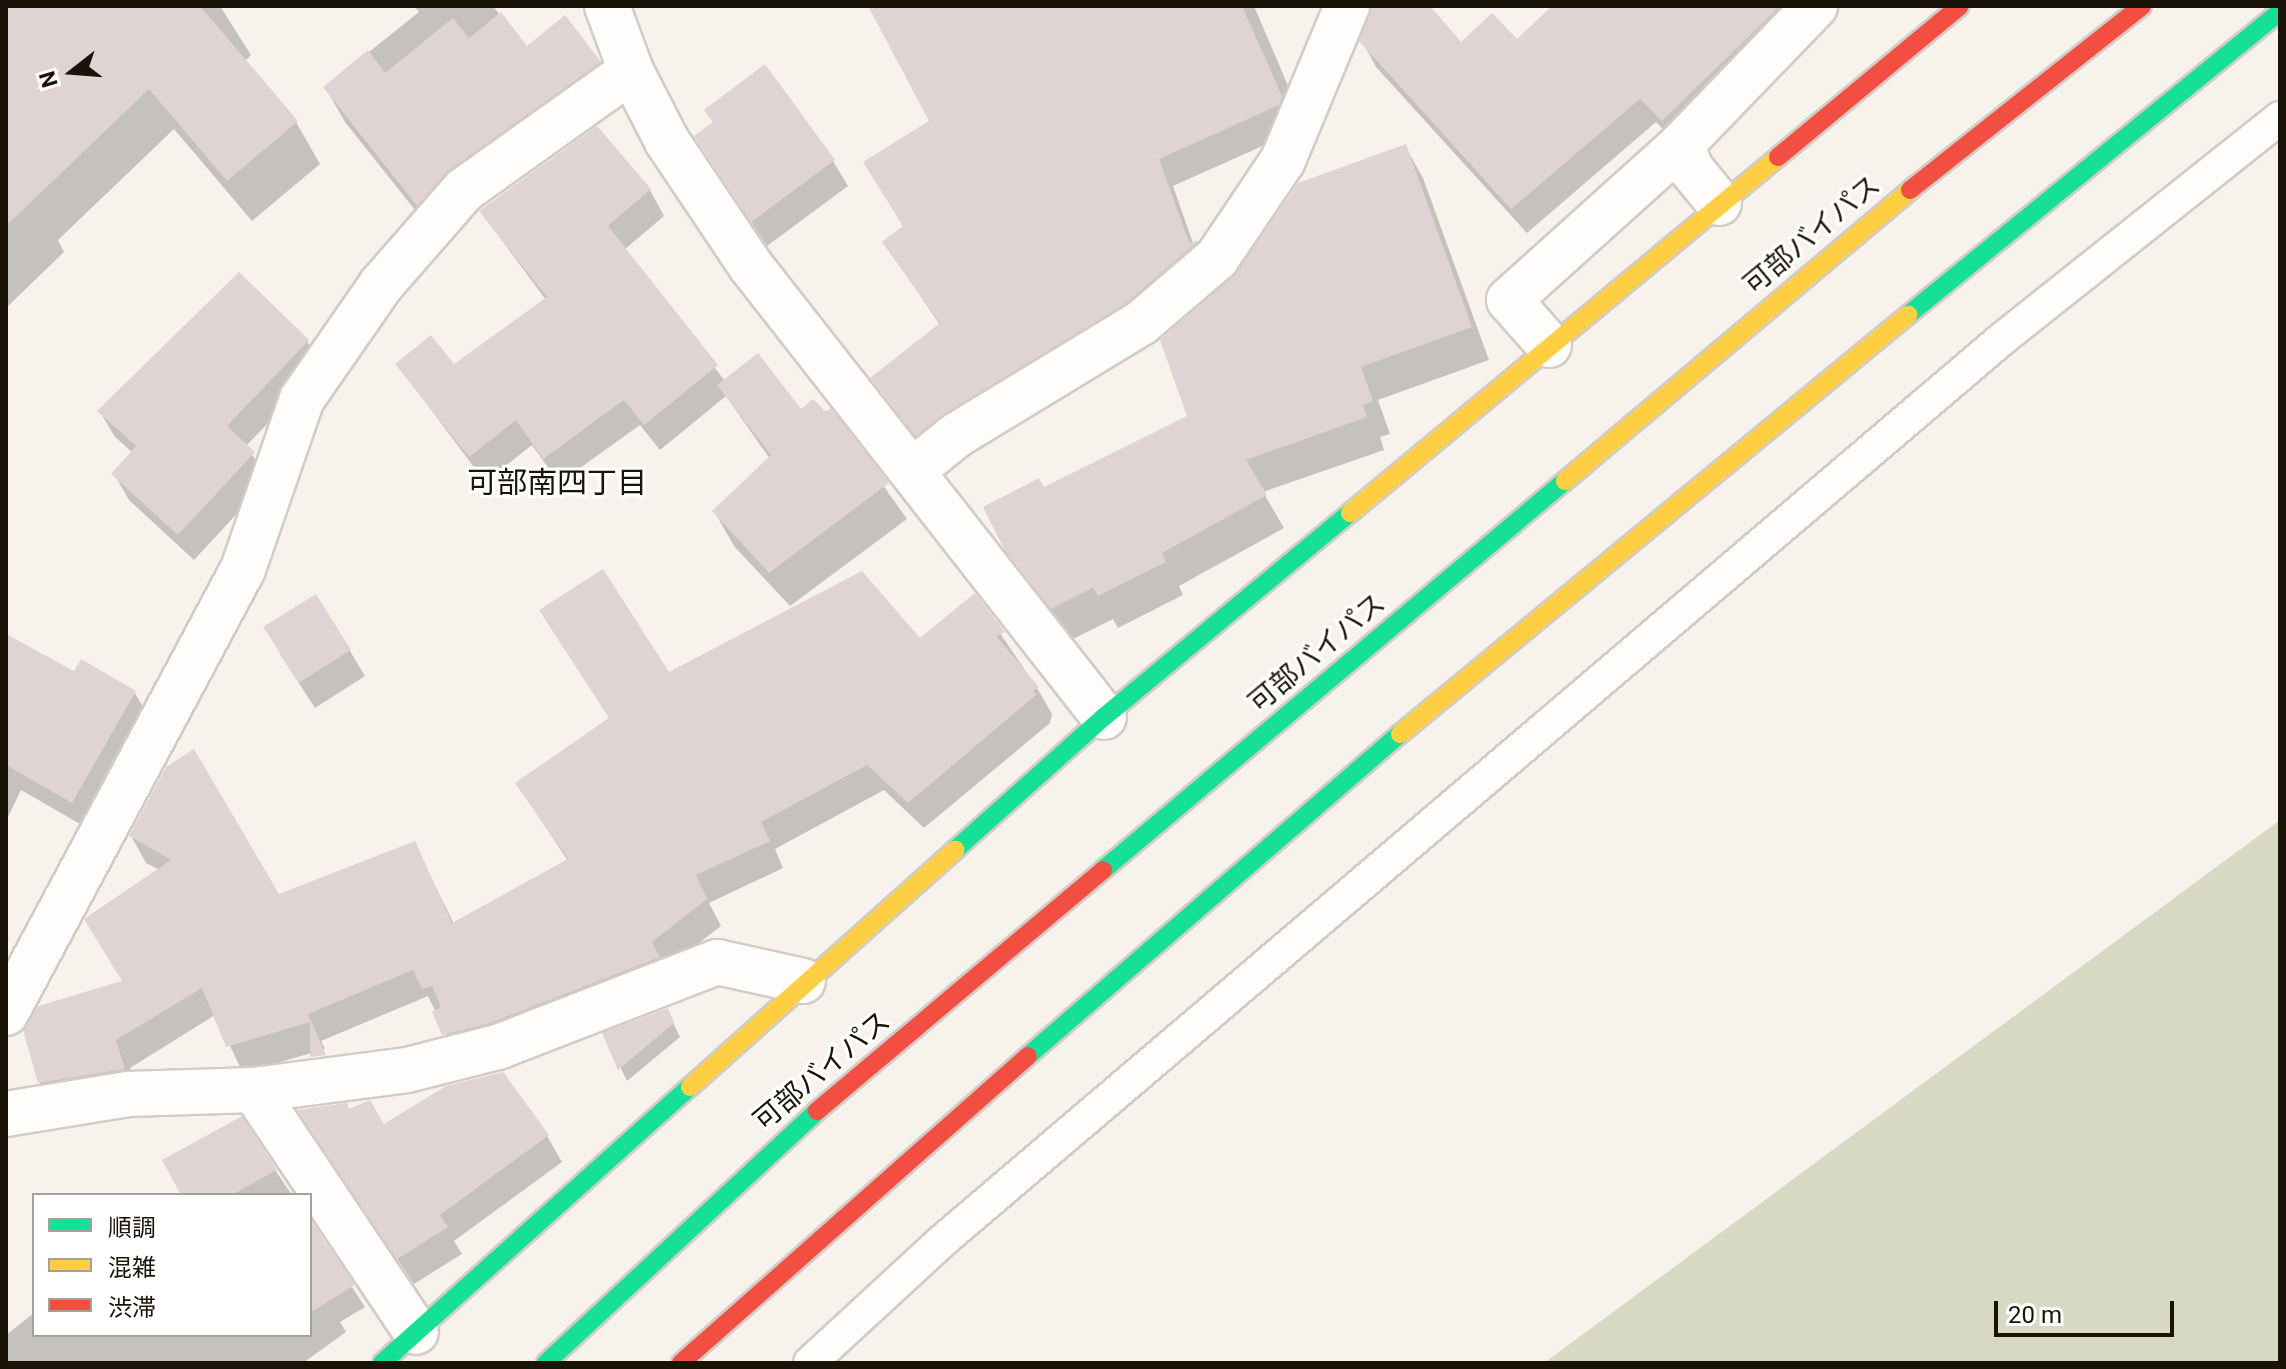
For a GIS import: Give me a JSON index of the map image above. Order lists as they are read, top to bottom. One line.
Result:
{"streets":{"main road":["可部バイパス"]},"districts":["可部南四丁目"],"legend":["順調","混雑","渋滞"],"scale_bar":"20 m","north":"left"}
